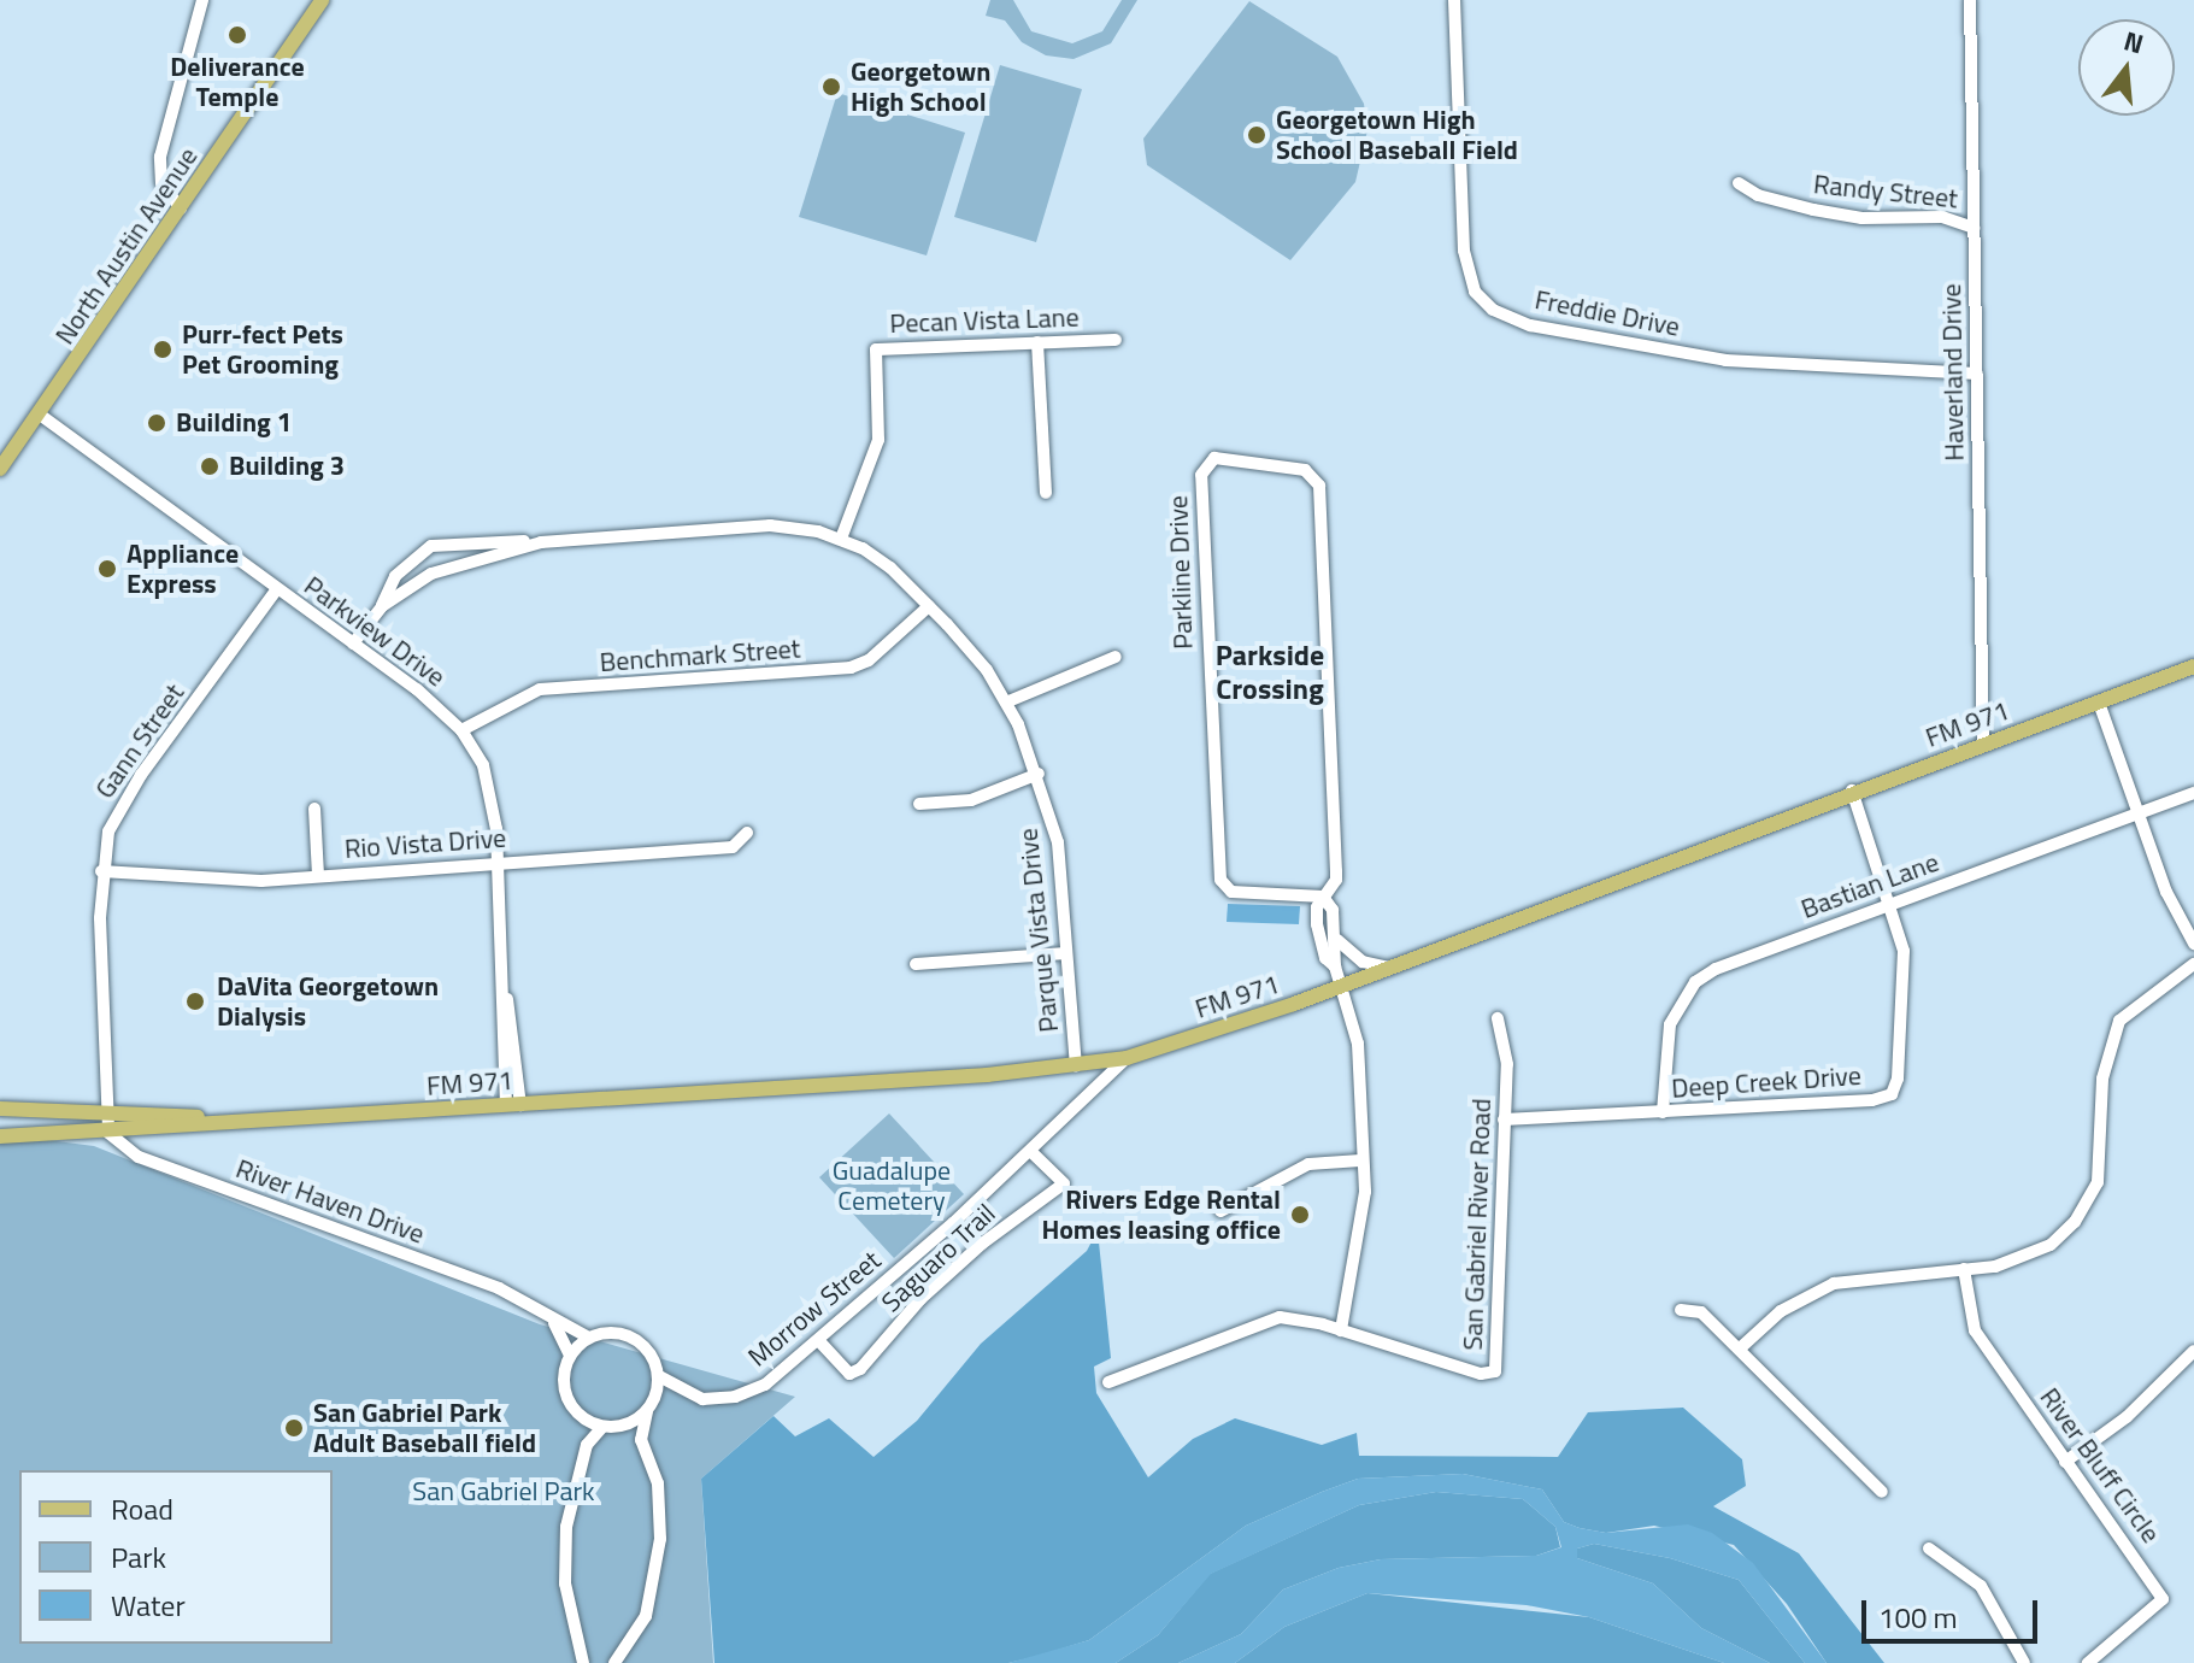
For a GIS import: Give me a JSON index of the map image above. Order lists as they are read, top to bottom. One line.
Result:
{"streets":{"main road":["North Austin Avenue","FM 971"],"street":["Randy Street","Freddie Drive","Pecan Vista Lane","Haverland Drive","Parkline Drive","Parkview Drive","Benchmark Street","Gann Street","Rio Vista Drive","Bastian Lane","Parque Vista Drive","Deep Creek Drive","River Haven Drive","San Gabriel River Road","Saguaro Trail","Morrow Street","River Bluff Circle"]},"crossings":[["Randy Street","Haverland Drive"],["North Austin Avenue","Parkview Drive"],["Freddie Drive","Haverland Drive"],["Pecan Vista Lane","Parque Vista Drive"],["Haverland Drive","FM 971"],["Parkline Drive","FM 971"],["Parkline Drive","San Gabriel River Road"],["Parkview Drive","Benchmark Street"],["Parkview Drive","FM 971"],["Parkview Drive","Gann Street"],["Parkview Drive","Rio Vista Drive"],["Parkview Drive","Parque Vista Drive"],["Benchmark Street","Parque Vista Drive"],["FM 971","Gann Street"],["FM 971","Parque Vista Drive"],["FM 971","Deep Creek Drive"],["FM 971","River Haven Drive"],["FM 971","Morrow Street"],["Gann Street","Rio Vista Drive"],["Bastian Lane","Deep Creek Drive"],["Deep Creek Drive","San Gabriel River Road"],["River Haven Drive","Morrow Street"],["Saguaro Trail","Morrow Street"]],"districts":["Parkside Crossing"],"parks":["Guadalupe Cemetery","San Gabriel Park"],"places":["Deliverance Temple","Georgetown High School","Georgetown High School Baseball Field","Purr-fect Pets Pet Grooming","Building 1","Building 3","Appliance Express","DaVita Georgetown Dialysis","Rivers Edge Rental Homes leasing office","San Gabriel Park Adult Baseball field"],"legend":["Road","Park","Water"],"scale_bar":"100 m","north":"top"}
